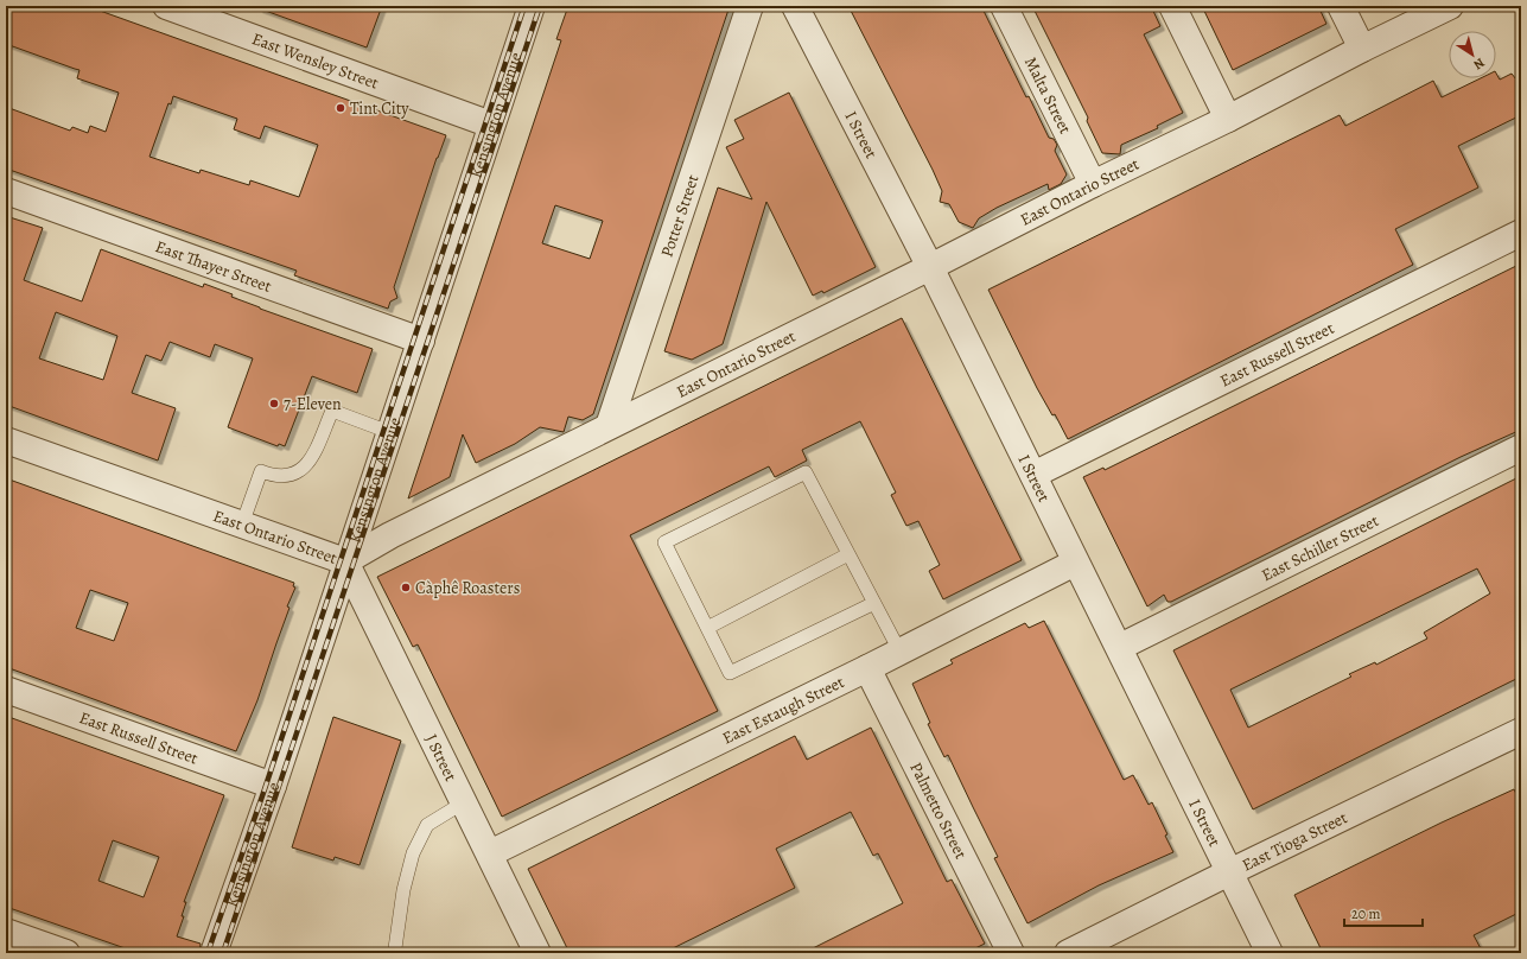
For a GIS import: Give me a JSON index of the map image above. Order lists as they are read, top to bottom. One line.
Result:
{"streets":{"street":["East Wensley Street","Malta Street","Kensington Avenue","I Street","East Ontario Street","Potter Street","East Thayer Street","East Russell Street","East Schiller Street","East Estaugh Street","J Street","Palmetto Street","East Tioga Street"]},"crossings":[["East Wensley Street","Kensington Avenue"],["Malta Street","East Ontario Street"],["Kensington Avenue","East Ontario Street"],["Kensington Avenue","East Thayer Street"],["Kensington Avenue","East Russell Street"],["Kensington Avenue","J Street"],["I Street","East Ontario Street"],["I Street","East Russell Street"],["I Street","East Schiller Street"],["I Street","East Estaugh Street"],["I Street","East Tioga Street"],["East Ontario Street","Potter Street"],["East Ontario Street","J Street"],["East Estaugh Street","J Street"],["East Estaugh Street","Palmetto Street"]],"places":["Tint City","7-Eleven","Càphê Roasters"],"scale_bar":"20 m","north":"bottom right"}
